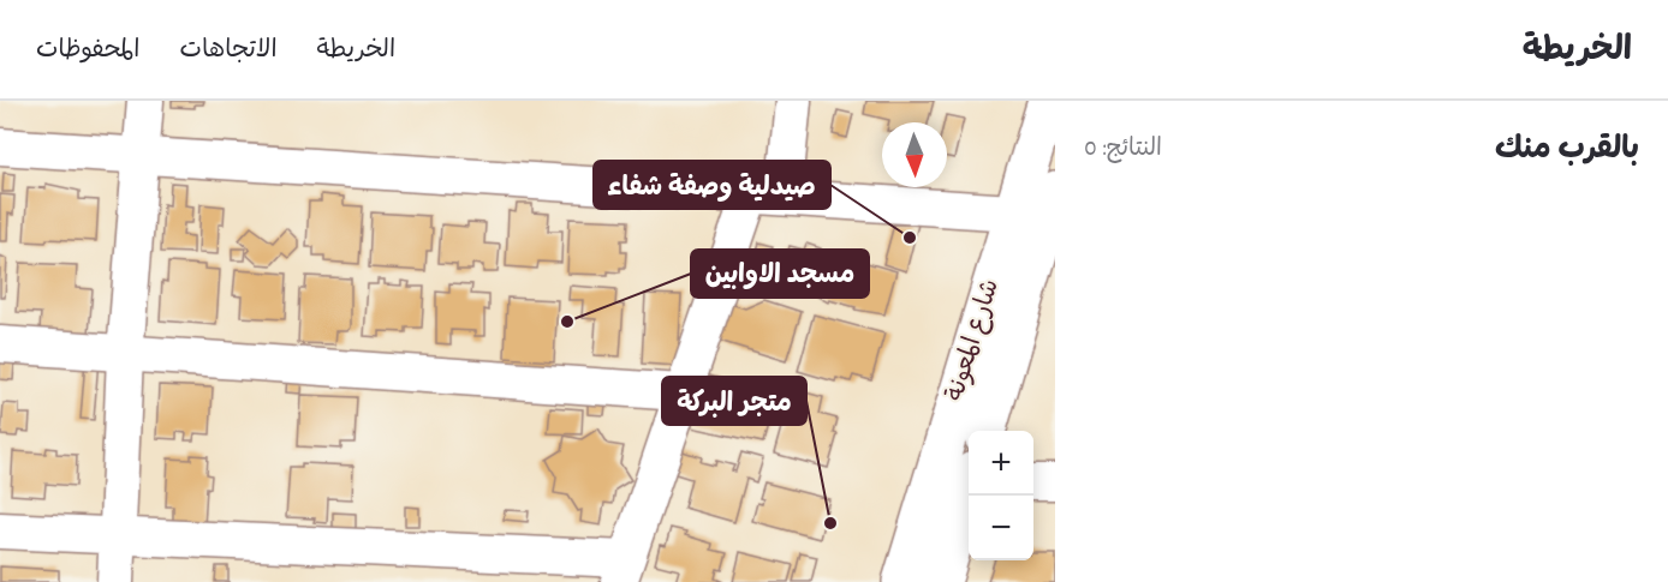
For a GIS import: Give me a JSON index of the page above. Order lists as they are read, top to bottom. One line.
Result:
{"streets":{"highway":["شارع المعونة"]},"places":["صيدلية وصفة شفاء","مسجد الاوابين","متجر البركة"],"north":"bottom","page":{"header":"الخريطة","nav":["الخريطة","الاتجاهات","المحفوظات"],"heading":["بالقرب منك","النتائج: 0"],"map_buttons":["+","−"]}}
